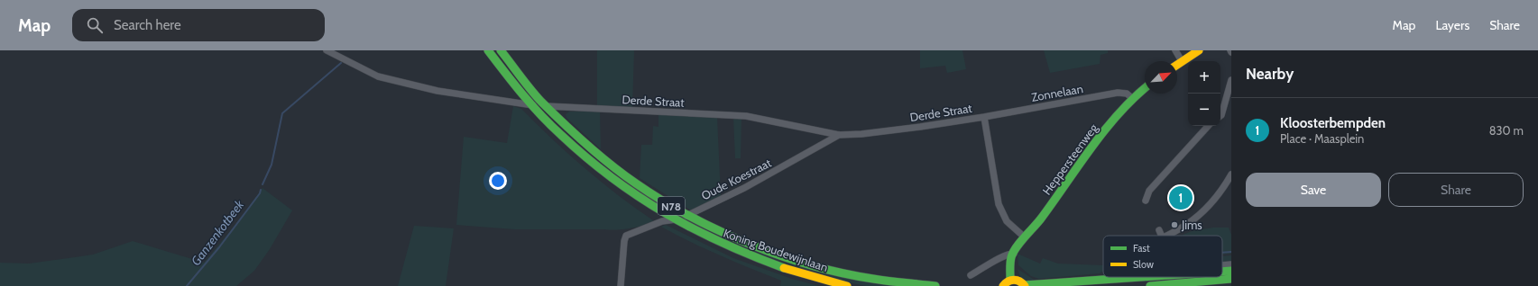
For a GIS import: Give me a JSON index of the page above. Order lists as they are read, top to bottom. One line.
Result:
{"streets":{"main road":["Heppersteenweg","N78","Koning Boudewijnlaan"],"street":["Zonnelaan","Derde Straat","Oude Koestraat"]},"crossings":[["Zonnelaan","Derde Straat"],["Zonnelaan","Heppersteenweg"],["Derde Straat","Oude Koestraat"],["Derde Straat","Koning Boudewijnlaan"],["Oude Koestraat","Koning Boudewijnlaan"]],"water":["Ganzenkotbeek"],"places":["Jims"],"legend":["Fast","Slow"],"north":"top right","page":{"header":"Map","search":"Search here","nav":["Map","Layers","Share"],"heading":"Nearby","map_buttons":["+","−"],"list":[{"mark":"1","name":"Kloosterbempden","note":"Place · Maasplein","value":"830 m"}],"buttons":["Save","Share"],"pins":"1"}}
